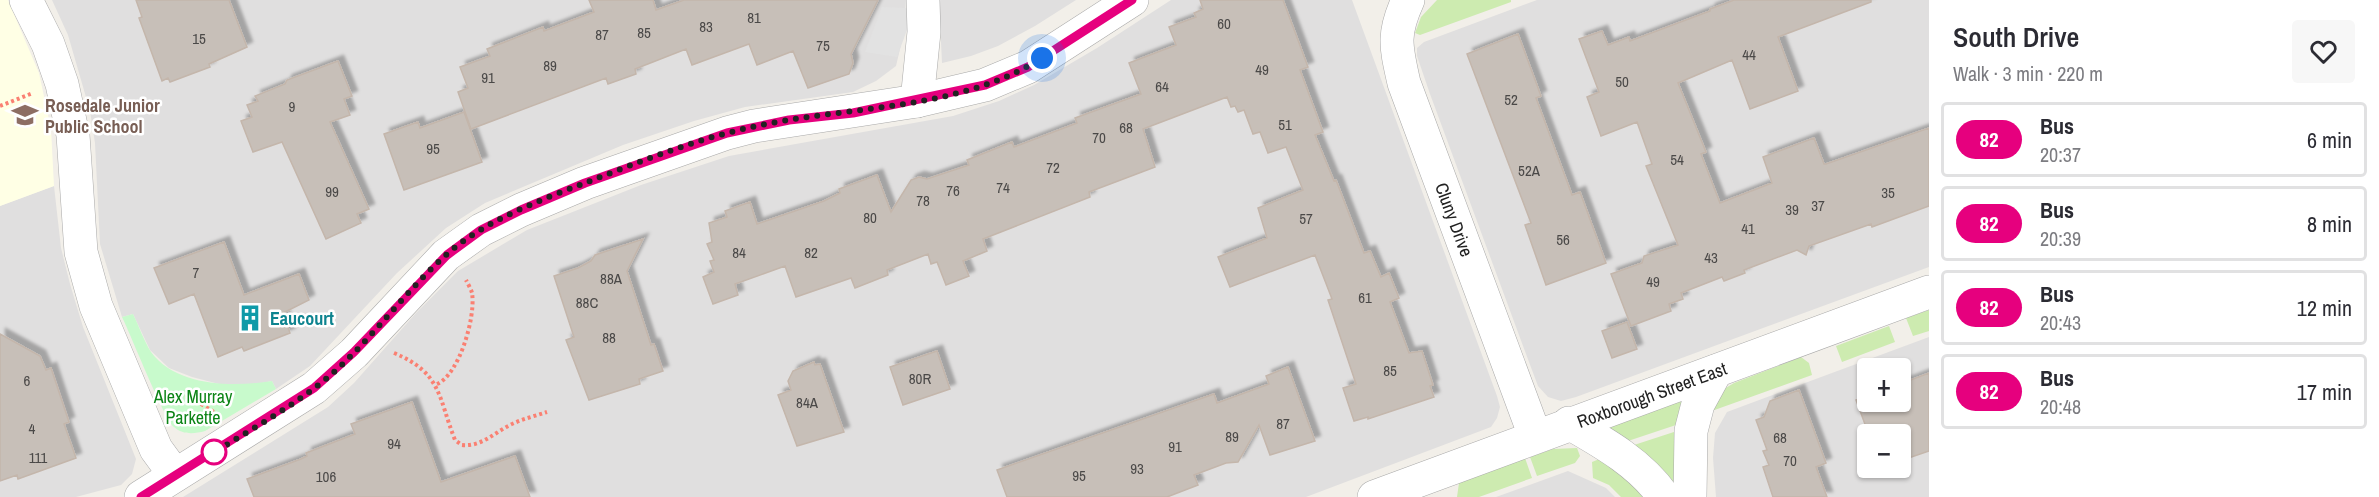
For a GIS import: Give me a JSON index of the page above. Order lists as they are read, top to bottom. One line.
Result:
{"streets":{"street":["Cluny Drive","Roxborough Street East"]},"crossings":[["Cluny Drive","Roxborough Street East"]],"parks":["Alex Murray Parkette"],"places":{"school or university":["Rosedale Junior Public School"],"building":["Eaucourt"]},"lines":["bus line 82"],"house_numbers":["81","60","83","85","87","15","75","44","89","49","91","50","64","52","9","51","68","70","95","54","72","52A","74","76","99","35","78","37","39","80","57","41","56","84","82","43","7","88A","49","61","88C","88","85","80R","6","84A","87","4","89","68","94","91","111","70","93","95","106"],"page":{"heading":["South Drive","Walk · 3 min · 220 m"],"list":[{"mark":"82","name":"Bus","note":"20:37","value":"6 min"},{"mark":"82","name":"Bus","note":"20:39","value":"8 min"},{"mark":"82","name":"Bus","note":"20:43","value":"12 min"},{"mark":"82","name":"Bus","note":"20:48","value":"17 min"}],"map_buttons":["+","−"]}}
